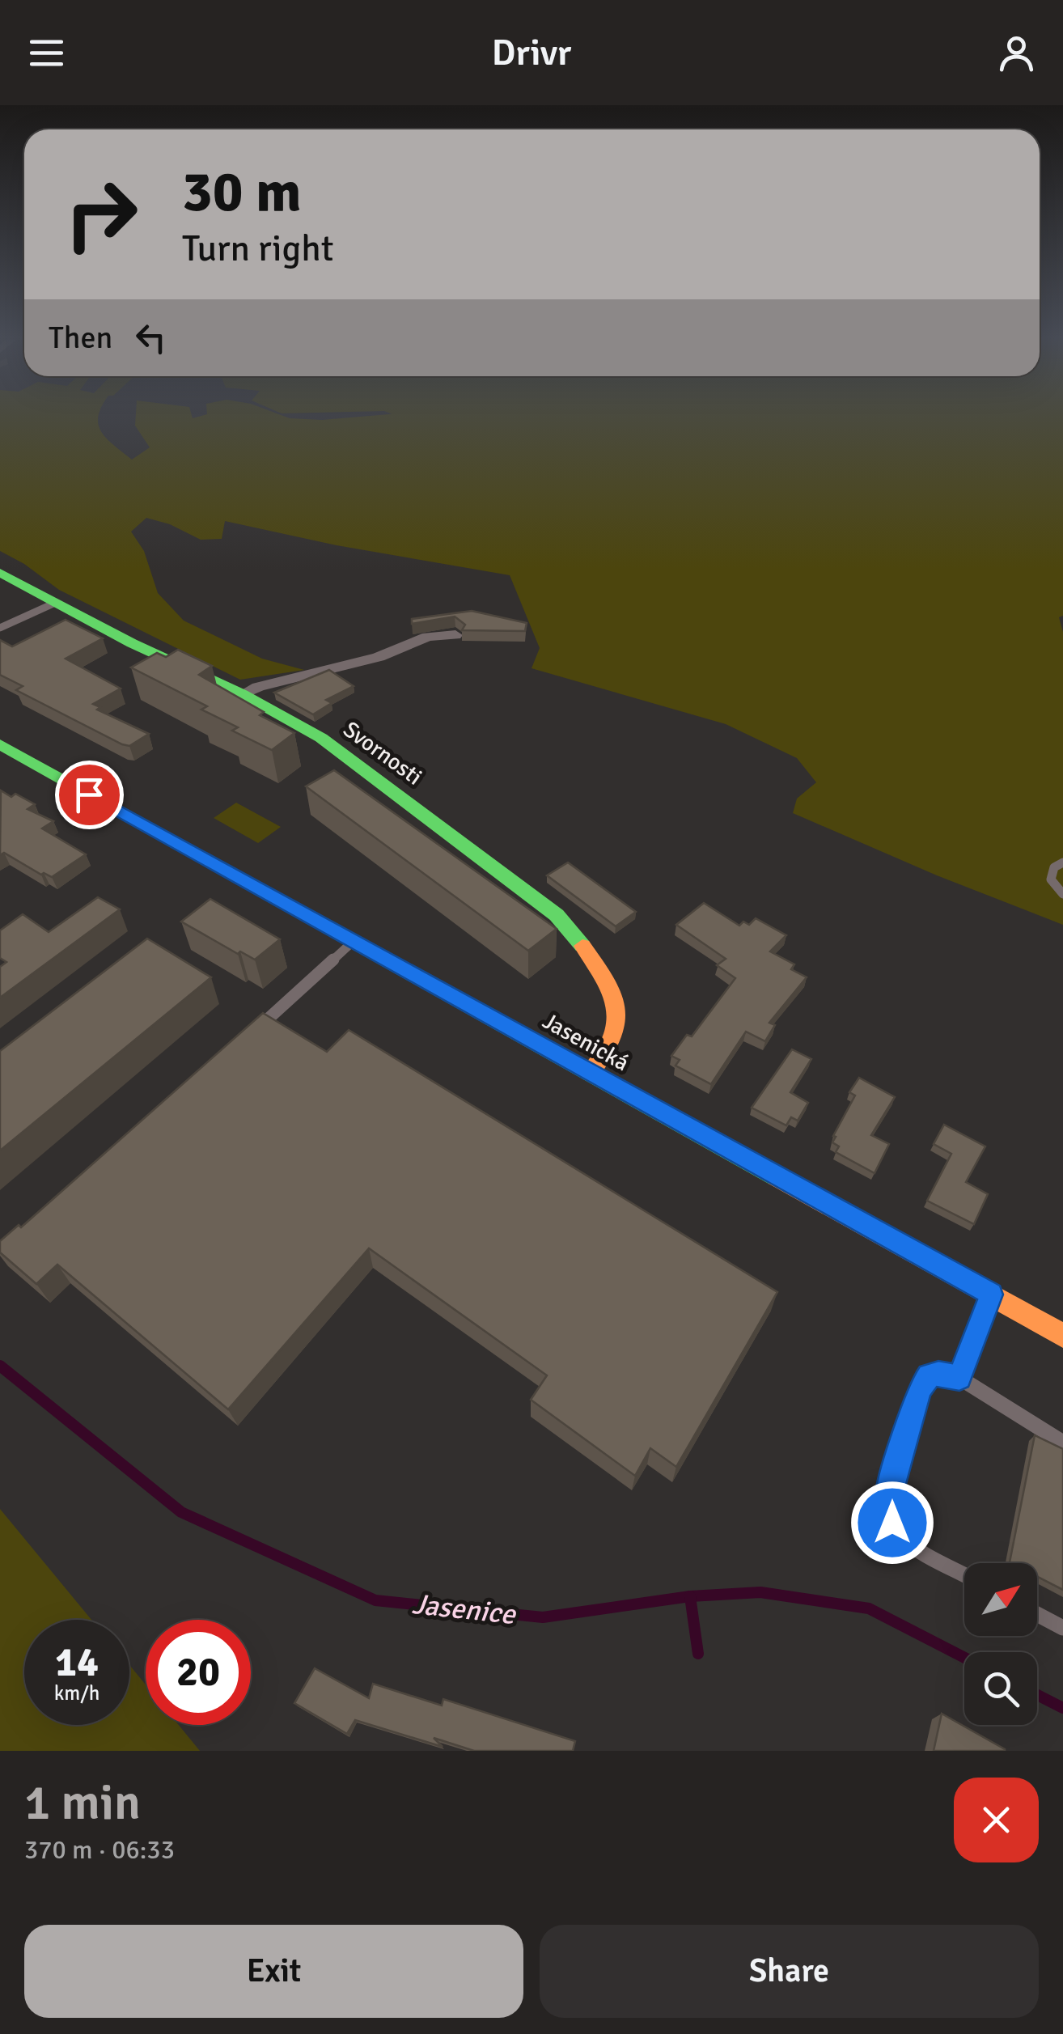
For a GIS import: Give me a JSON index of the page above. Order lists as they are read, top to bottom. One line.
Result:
{"streets":{"street":["Svornosti","Jasenická"]},"crossings":[["Svornosti","Jasenická"]],"water":["Jasenice"],"north":"top right","page":{"header":"Drivr","turn":["30 m","Turn right"],"then":"Then","speed":"14 km/h","limit":"20","heading":["1 min","370 m · 06:33"],"buttons":["Exit","Share"]}}
